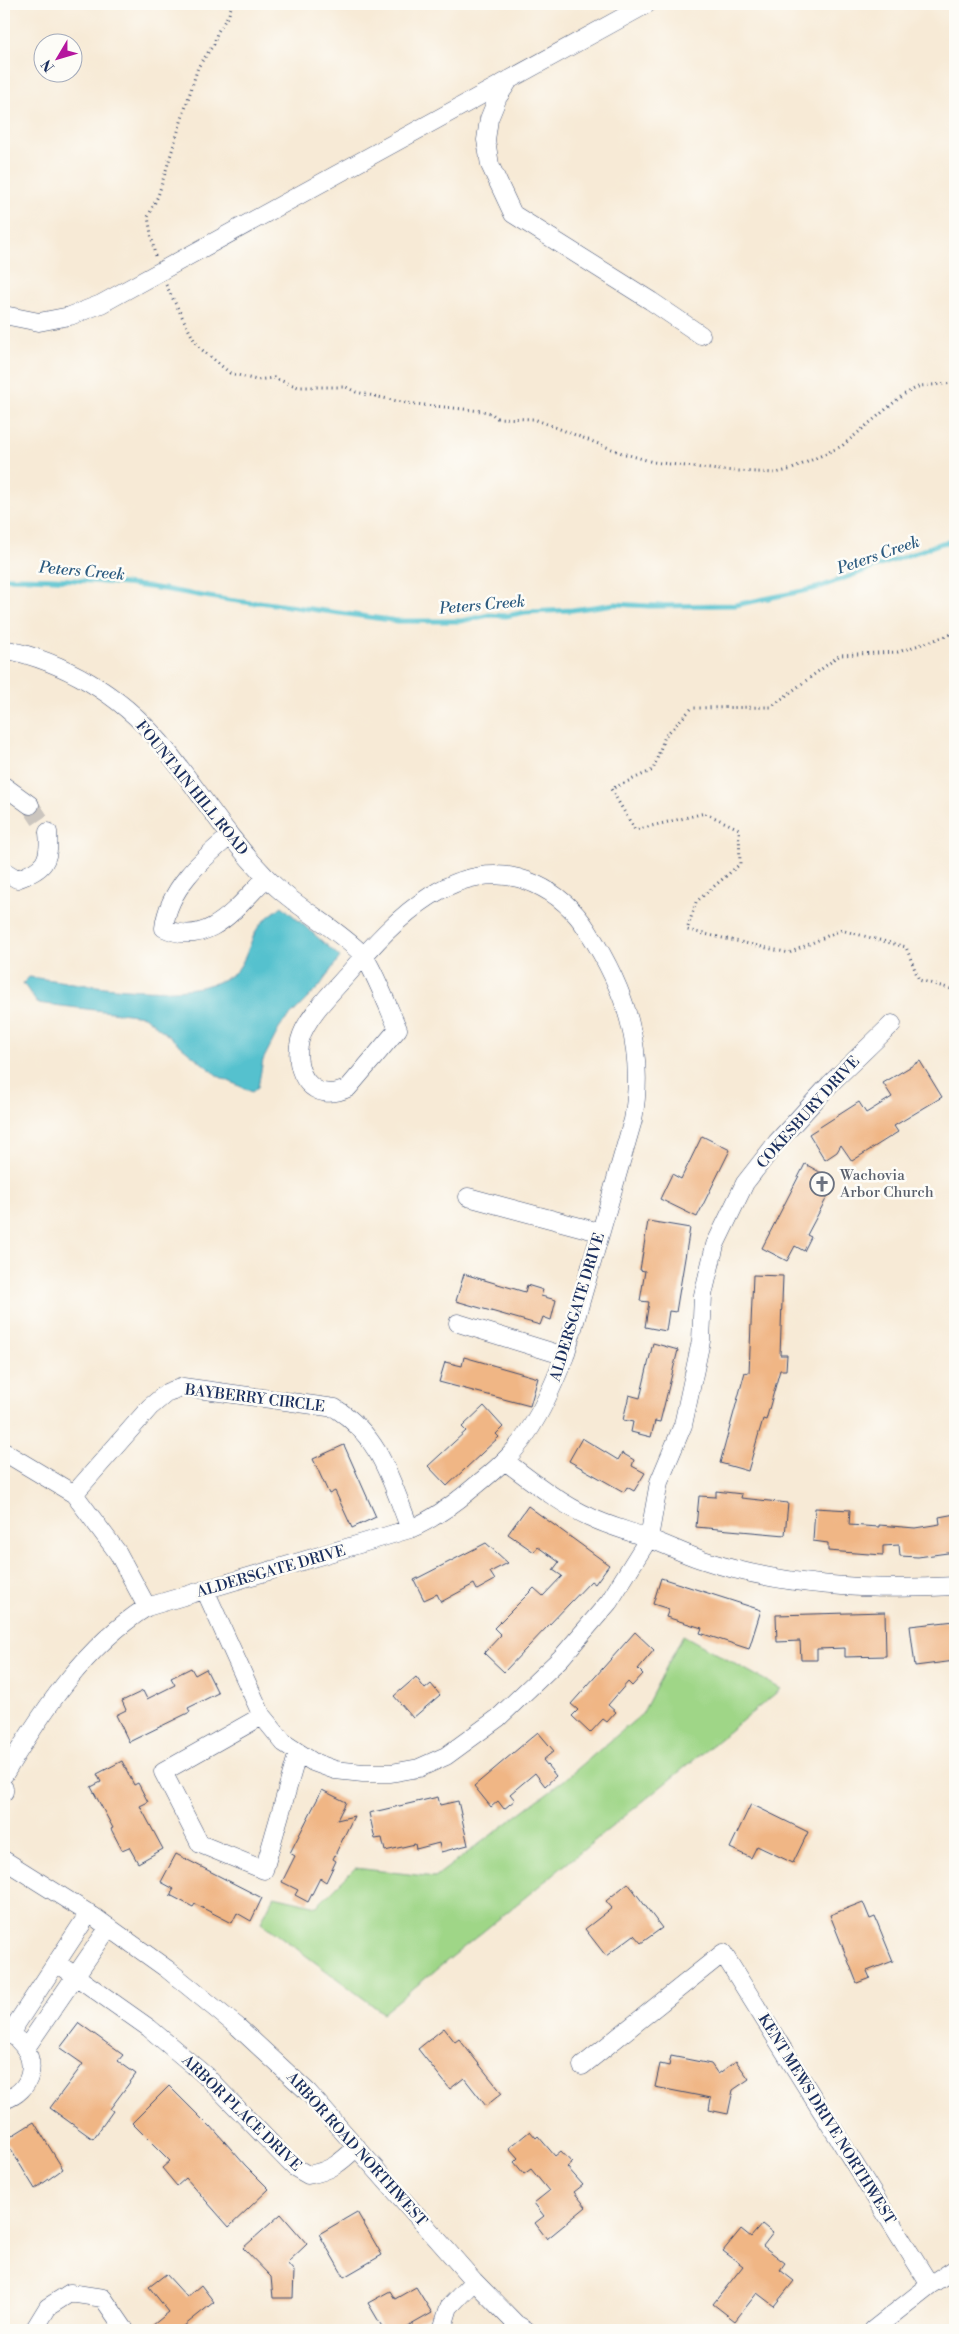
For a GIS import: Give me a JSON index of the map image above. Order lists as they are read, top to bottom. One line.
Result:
{"streets":{"street":["FOUNTAIN HILL ROAD","COKESBURY DRIVE","ALDERSGATE DRIVE","BAYBERRY CIRCLE","ARBOR PLACE DRIVE","KENT MEWS DRIVE NORTHWEST","ARBOR ROAD NORTHWEST"]},"crossings":[["FOUNTAIN HILL ROAD","ALDERSGATE DRIVE"],["COKESBURY DRIVE","ALDERSGATE DRIVE"],["ALDERSGATE DRIVE","BAYBERRY CIRCLE"],["ARBOR PLACE DRIVE","ARBOR ROAD NORTHWEST"]],"water":["Peters Creek"],"places":{"church":["Wachovia Arbor Church"]},"north":"bottom left"}
